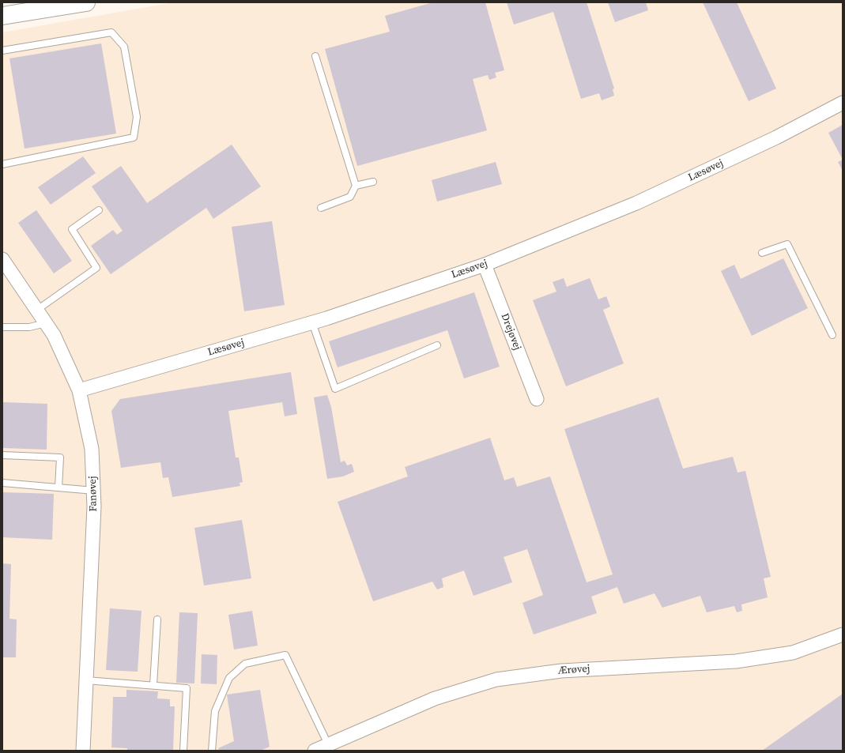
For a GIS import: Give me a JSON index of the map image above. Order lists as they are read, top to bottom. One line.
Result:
{"streets":{"street":["Læsøvej","Drejøvej","Fanøvej","Ærøvej"]},"crossings":[["Læsøvej","Drejøvej"],["Læsøvej","Fanøvej"]]}
